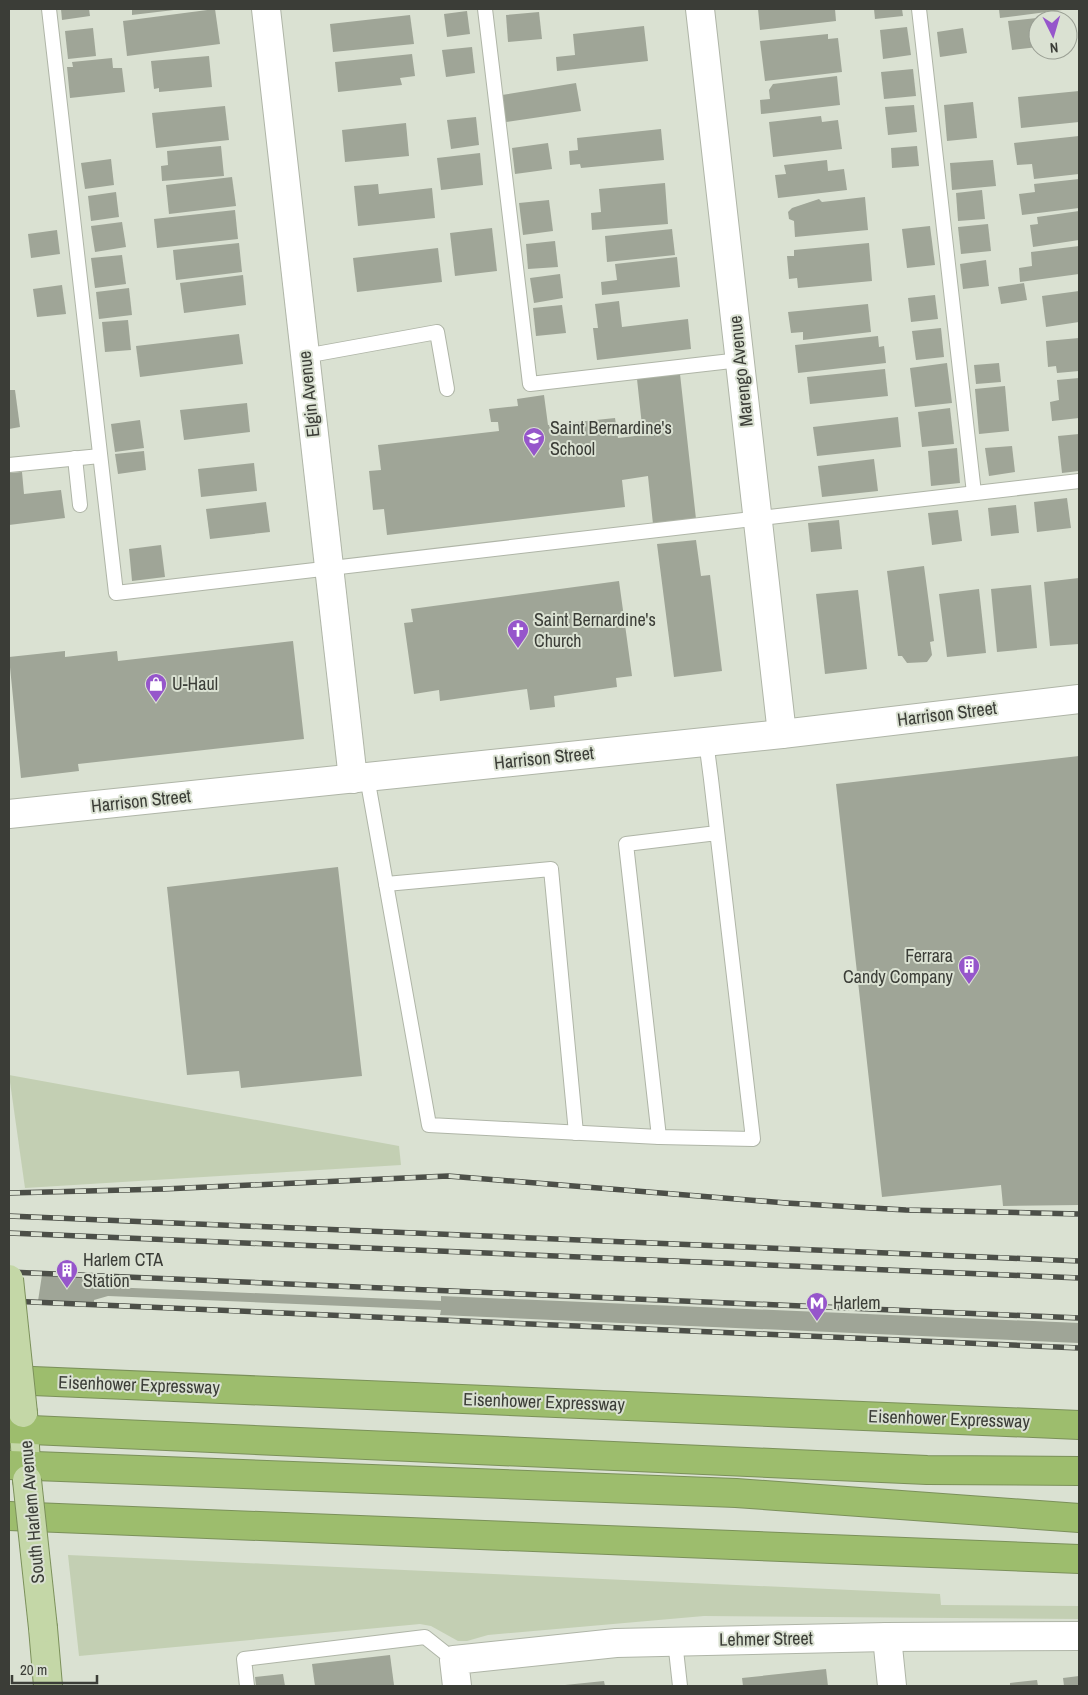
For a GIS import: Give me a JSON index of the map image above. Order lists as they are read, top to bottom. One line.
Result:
{"streets":{"highway":["Eisenhower Expressway"],"main road":["South Harlem Avenue"],"street":["Marengo Avenue","Elgin Avenue","Harrison Street","Lehmer Street"]},"crossings":[["Marengo Avenue","Harrison Street"],["Elgin Avenue","Harrison Street"]],"places":{"school or university":["Saint Bernardine's School"],"church":["Saint Bernardine's Church"],"shop":["U-Haul"],"building":["Ferrara Candy Company","Harlem CTA Station"],"metro station":["Harlem"]},"scale_bar":"20 m","north":"bottom"}
